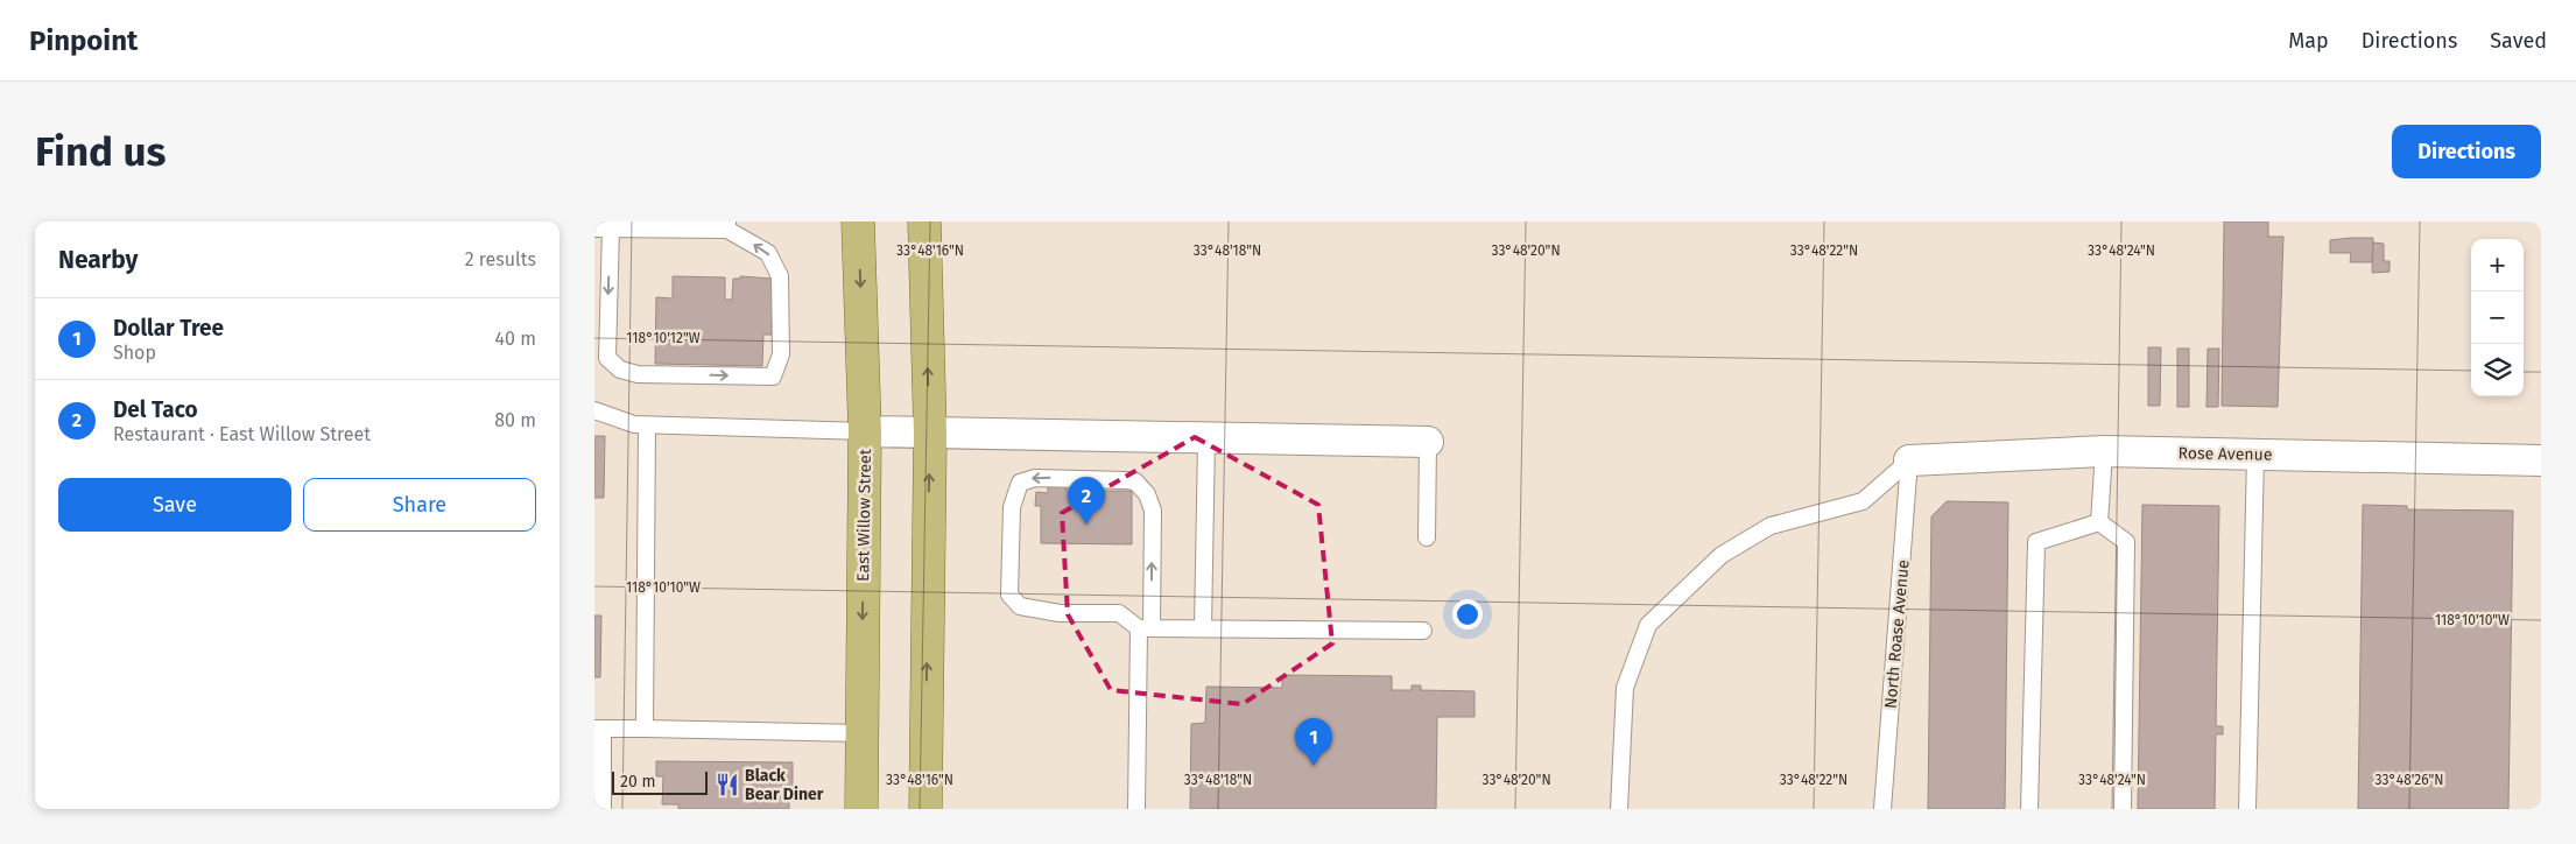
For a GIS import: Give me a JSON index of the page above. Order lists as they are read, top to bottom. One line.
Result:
{"streets":{"main road":["East Willow Street"],"street":["Rose Avenue"],"lane":["North Roase Avenue"]},"crossings":[["Rose Avenue","North Roase Avenue"]],"places":{"restaurant":["Black Bear Diner"]},"scale_bar":"20 m","page":{"header":"Pinpoint","nav":["Map","Directions","Saved"],"buttons":["Directions",["Save","Share"]],"title":"Find us","heading":["Nearby","2 results"],"map_buttons":["+","−"],"list":[{"mark":"1","name":"Dollar Tree","note":"Shop","value":"40 m"},{"mark":"2","name":"Del Taco","note":"Restaurant · East Willow Street","value":"80 m"}],"pins":["2","1"],"scale":"20 m"},"coordinates":["33°48'16\"N","33°48'18\"N","33°48'20\"N","33°48'22\"N","33°48'24\"N","118°10'12\"W","118°10'10\"W","33°48'26\"N"]}
